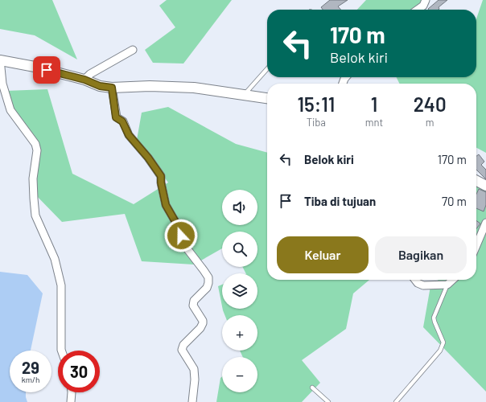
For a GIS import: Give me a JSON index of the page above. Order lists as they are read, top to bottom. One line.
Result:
{"page":{"turn":["170 m","Belok kiri"],"eta":["15:11","Tiba","1","mnt","240","m"],"list":[{"name":"Belok kiri","value":"170 m"},{"name":"Tiba di tujuan","value":"70 m"}],"map_buttons":["+","−"],"buttons":["Keluar","Bagikan"],"speed":"29 km/h","limit":"30"}}
